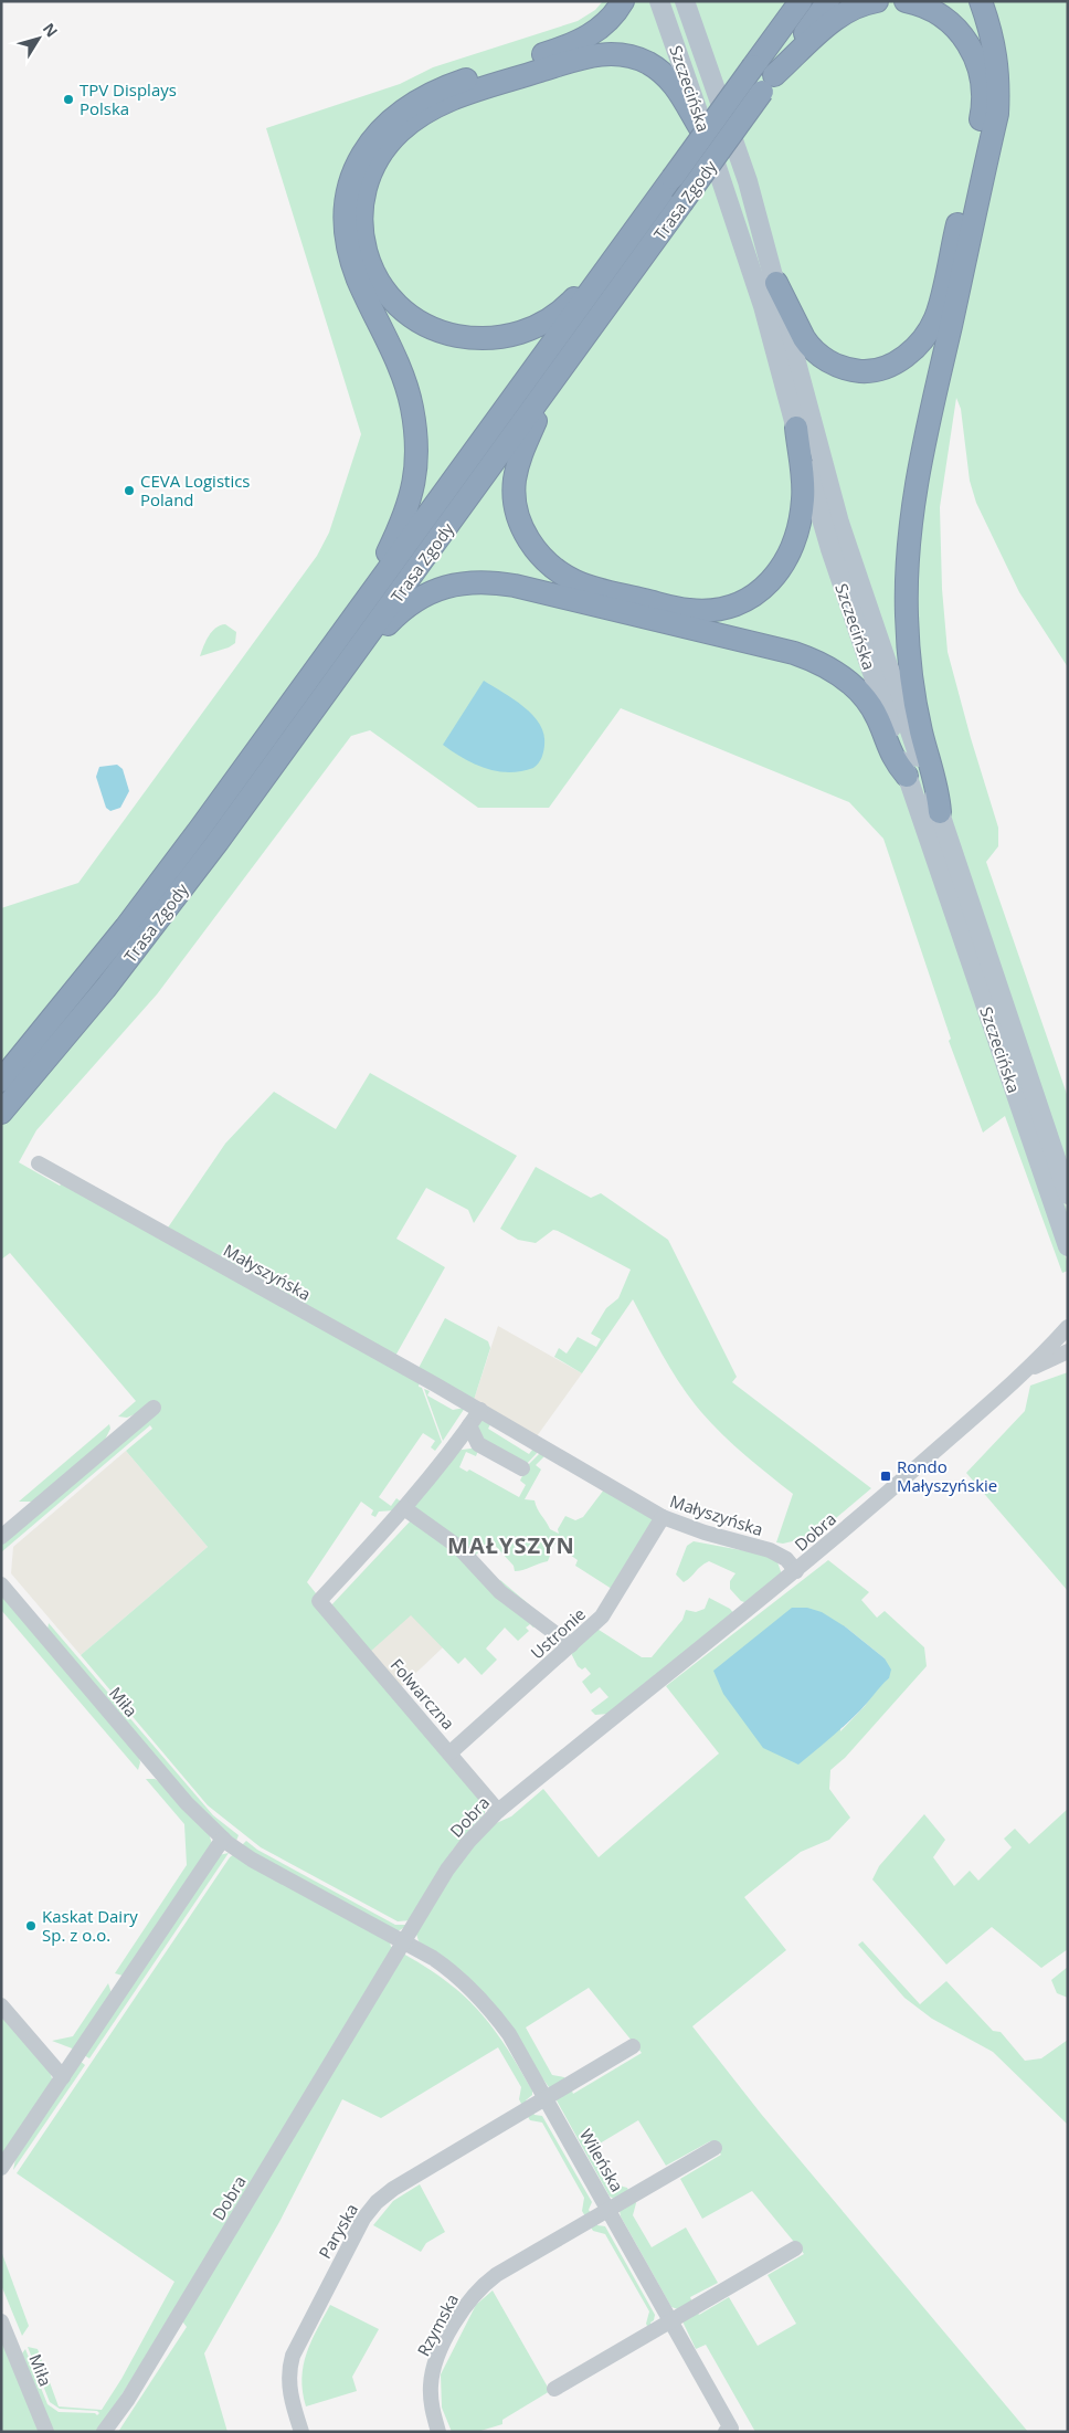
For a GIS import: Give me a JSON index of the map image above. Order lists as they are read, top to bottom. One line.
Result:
{"streets":{"highway":["Trasa Zgody"],"main road":["Szczecińska"],"street":["Małyszyńska","Dobra","Ustronie","Folwarczna","Miła","Wileńska","Paryska","Rzymska"]},"crossings":[["Małyszyńska","Dobra"],["Małyszyńska","Ustronie"],["Dobra","Folwarczna"],["Dobra","Miła"],["Dobra","Wileńska"],["Ustronie","Folwarczna"],["Miła","Wileńska"],["Wileńska","Paryska"],["Wileńska","Rzymska"]],"districts":["MAŁYSZYN"],"places":{"other":["TPV Displays Polska","CEVA Logistics Poland","Kaskat Dairy Sp. z o.o."],"transit":["Rondo Małyszyńskie"]},"north":"top right"}
